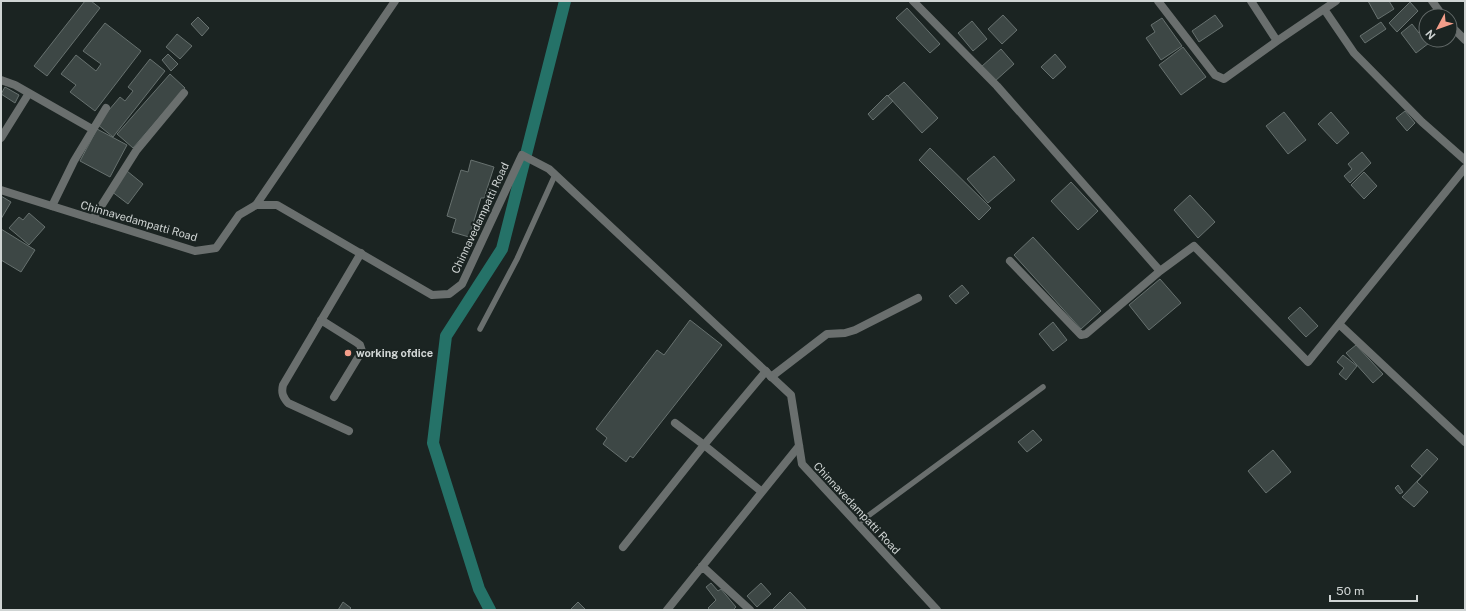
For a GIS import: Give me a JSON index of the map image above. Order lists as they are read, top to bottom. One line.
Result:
{"streets":{"street":["Chinnavedampatti Road"]},"places":["working ofdice"],"scale_bar":"50 m","north":"bottom left"}
